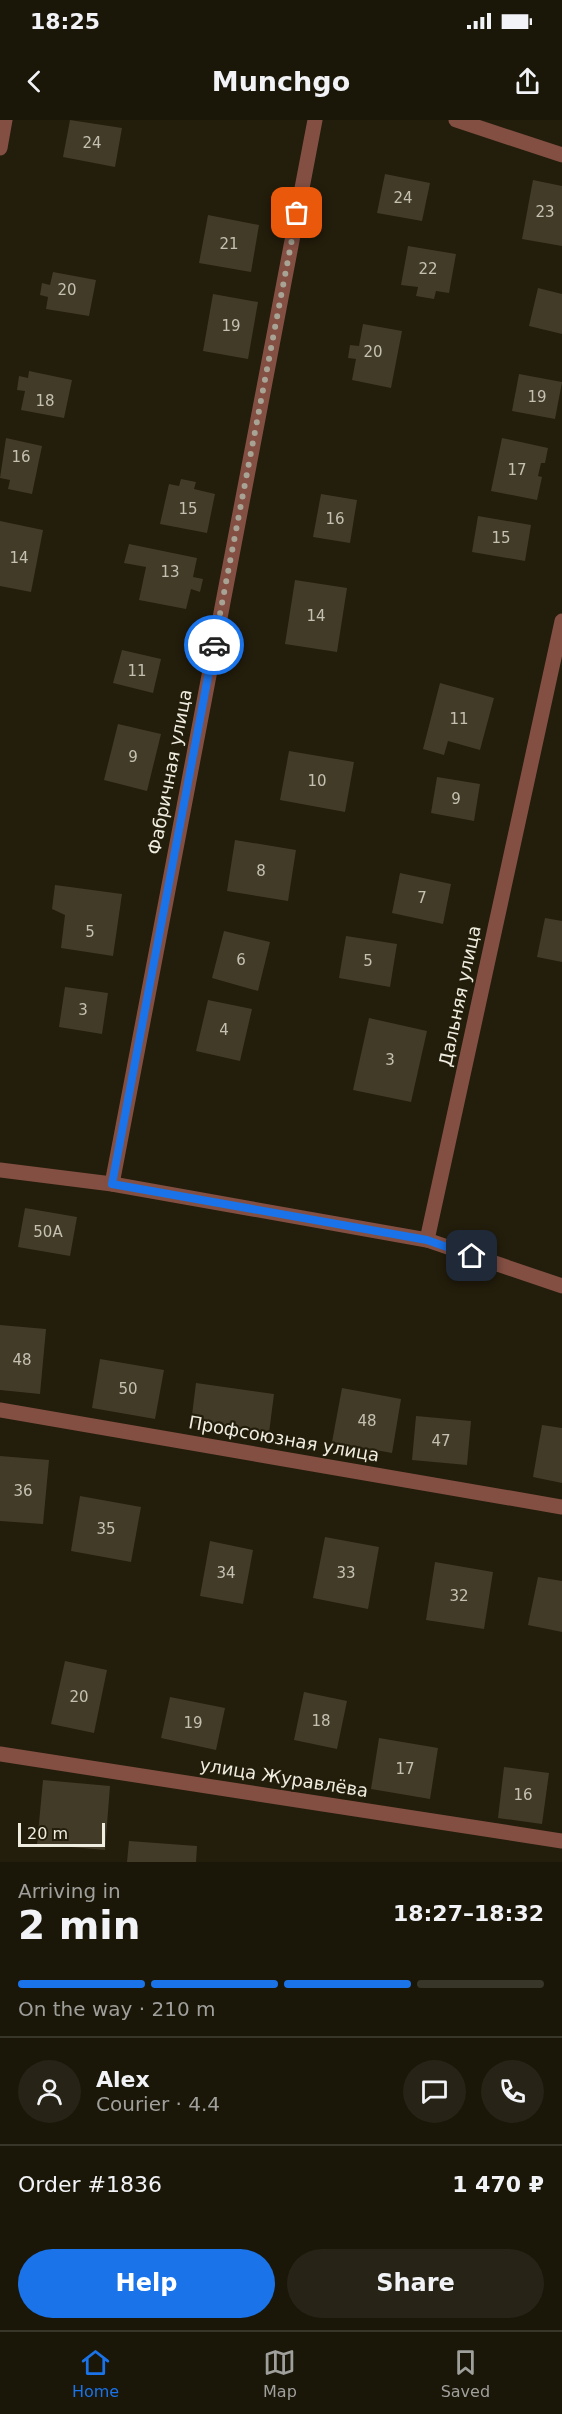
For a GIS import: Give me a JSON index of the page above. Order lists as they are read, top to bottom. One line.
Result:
{"streets":{"street":["Фабричная улица","Дальняя улица","Профсоюзная улица","улица Журавлёва"]},"house_numbers":["24","24","23","21","22","20","19","20","19","18","16","17","15","16","15","14","13","14","11","11","9","10","9","8","7","5","6","5","3","4","3","50А","48","50","48","47","36","35","34","33","32","20","18","19","17","16"],"scale_bar":"20 m","page":{"status":"18:25","header":"Munchgo","scale":"20 m","heading":["2 min","Arriving in","18:27–18:32"],"panel":["Alex","Courier · 4.4","Order #1836","1 470 ₽"],"bar":"On the way · 210 m","buttons":["Help","Share"],"tabs":["Home","Map","Saved"]}}
